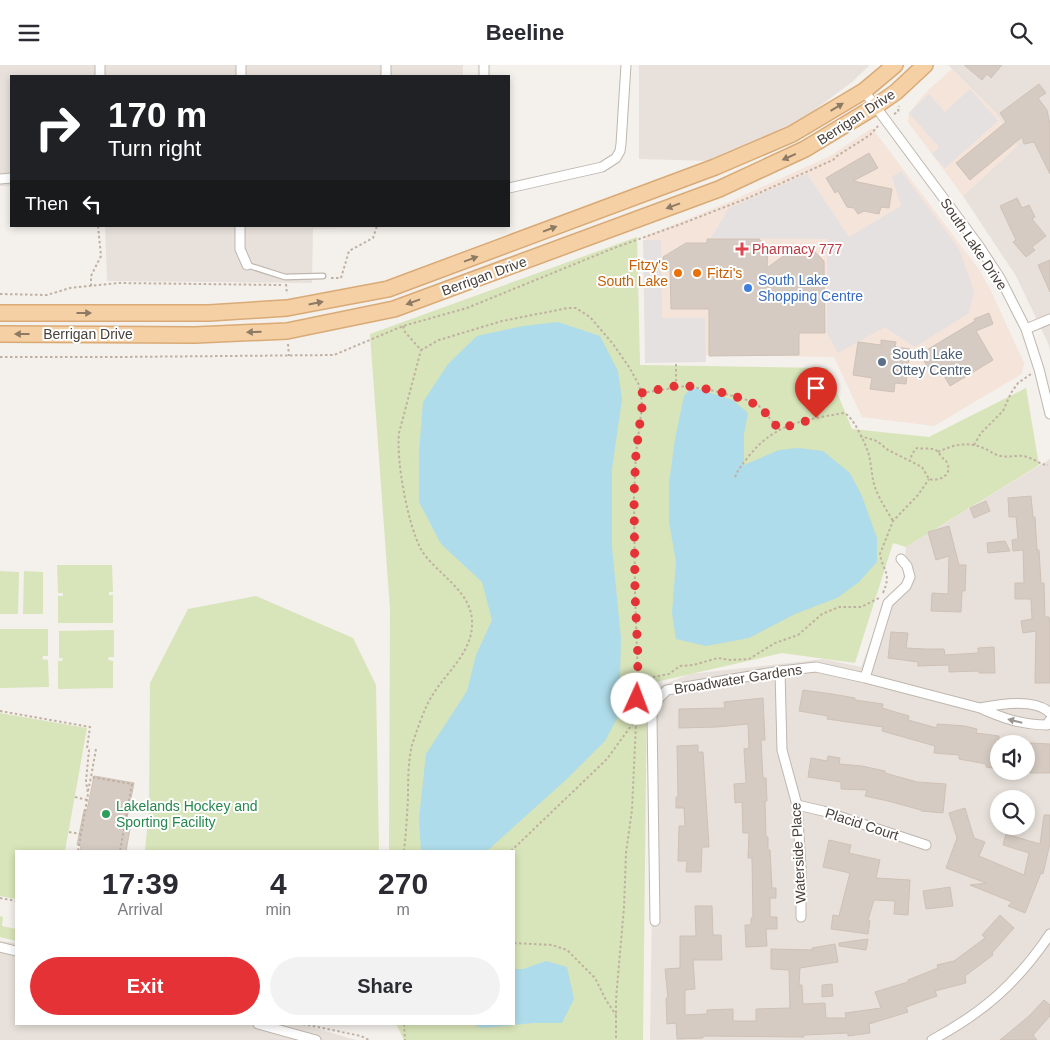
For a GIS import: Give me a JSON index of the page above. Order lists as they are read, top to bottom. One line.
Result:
{"streets":{"main road":["Berrigan Drive"],"street":["South Lake Drive","Broadwater Gardens","Placid Court","Waterside Place"]},"crossings":[["Berrigan Drive","South Lake Drive"],["Broadwater Gardens","Waterside Place"],["Placid Court","Waterside Place"]],"places":{"health":["Pharmacy 777"],"other":["Fitzy's South Lake","Fitzi's","South Lake Shopping Centre","South Lake Ottey Centre","Lakelands Hockey and Sporting Facility"]},"page":{"header":"Beeline","turn":["170 m","Turn right"],"then":"Then","eta":["17:39","Arrival","4","min","270","m"],"buttons":["Exit","Share"]}}
